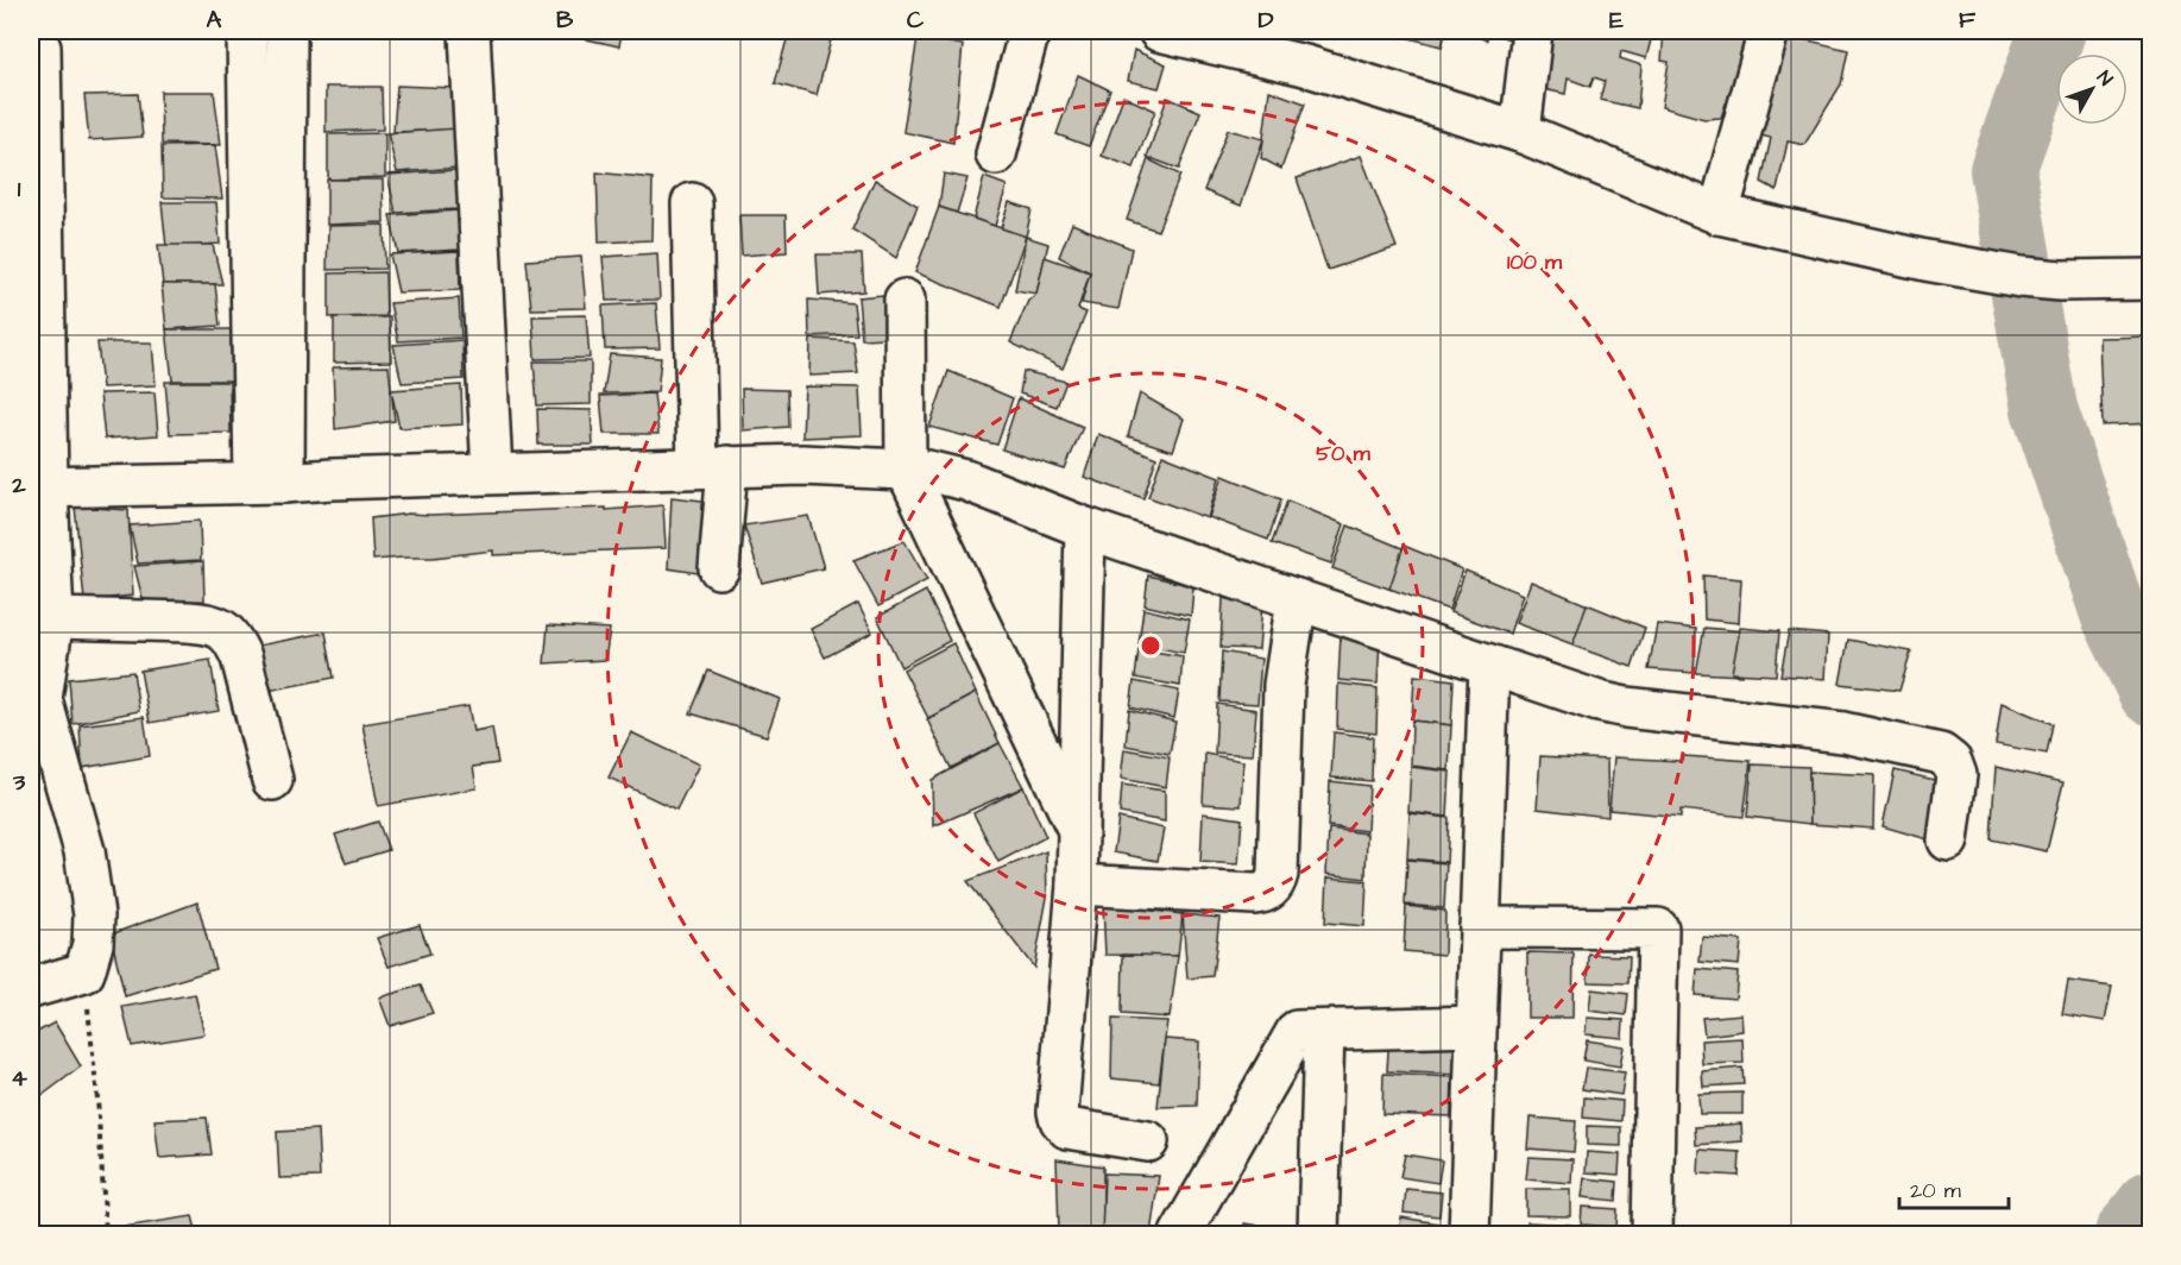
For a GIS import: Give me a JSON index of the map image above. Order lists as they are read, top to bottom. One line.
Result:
{"scale_bar":"20 m","north":"top right","grid":{"columns":["A","B","C","D","E","F"],"rows":["1","2","3","4"]},"rings":["100 m","50 m"]}
